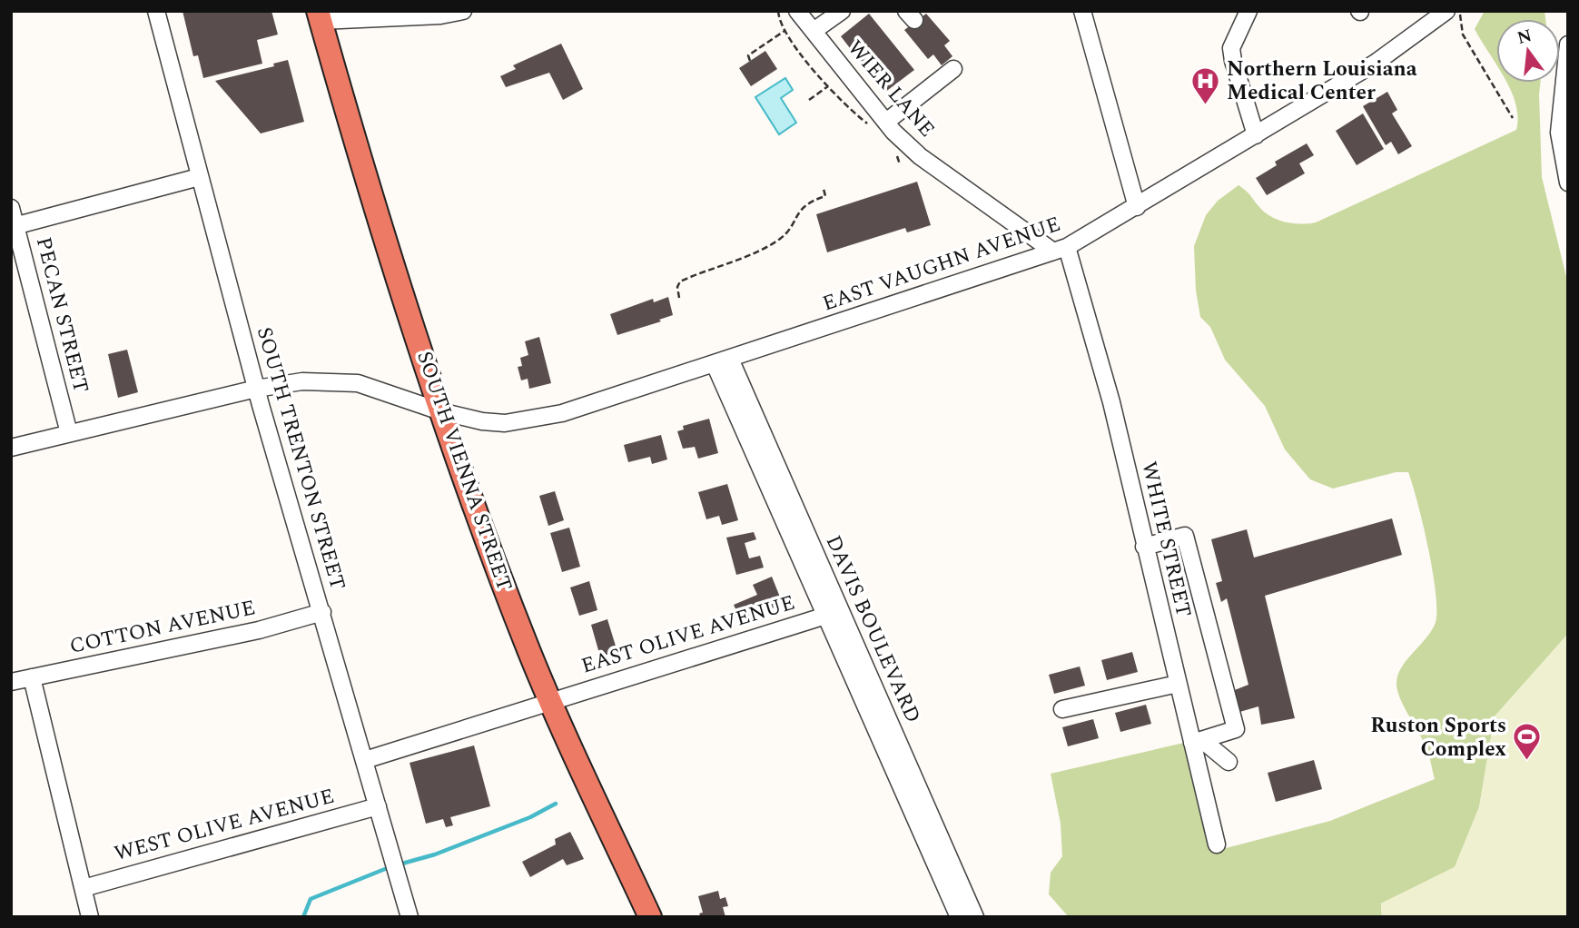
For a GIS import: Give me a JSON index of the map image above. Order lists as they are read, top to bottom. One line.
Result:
{"streets":{"highway":["SOUTH VIENNA STREET"],"street":["WIER LANE","EAST VAUGHN AVENUE","PECAN STREET","SOUTH TRENTON STREET","WHITE STREET","COTTON AVENUE","DAVIS BOULEVARD","EAST OLIVE AVENUE","WEST OLIVE AVENUE"]},"crossings":[["WIER LANE","EAST VAUGHN AVENUE"],["WIER LANE","WHITE STREET"],["EAST VAUGHN AVENUE","PECAN STREET"],["EAST VAUGHN AVENUE","SOUTH TRENTON STREET"],["EAST VAUGHN AVENUE","SOUTH VIENNA STREET"],["EAST VAUGHN AVENUE","WHITE STREET"],["EAST VAUGHN AVENUE","DAVIS BOULEVARD"],["SOUTH TRENTON STREET","COTTON AVENUE"],["SOUTH TRENTON STREET","WEST OLIVE AVENUE"],["SOUTH VIENNA STREET","EAST OLIVE AVENUE"],["DAVIS BOULEVARD","EAST OLIVE AVENUE"]],"places":{"hospital":["Northern Louisiana Medical Center"],"sports":["Ruston Sports Complex"]},"north":"top"}
